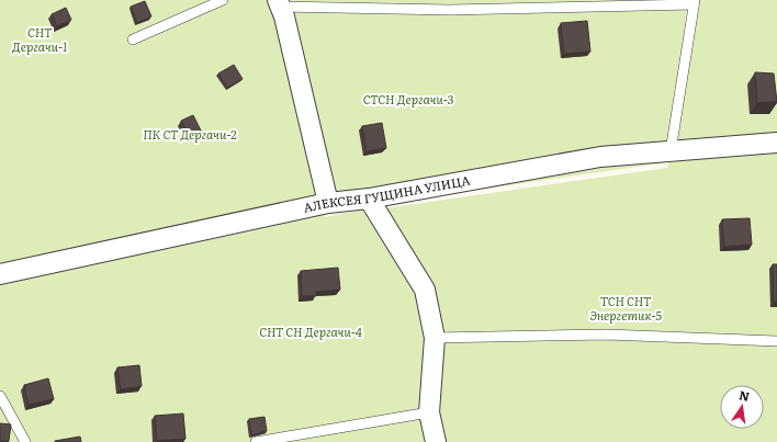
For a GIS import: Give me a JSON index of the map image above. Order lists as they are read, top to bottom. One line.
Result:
{"streets":{"street":["АЛЕКСЕЯ ГУЩИНА УЛИЦА"]},"parks":["СНТ Дергачи-1","СТСН Дергачи-3","ПК СТ Дергачи-2","ТСН СНТ Энергетик-5","СНТ СН Дергачи-4"],"north":"top"}
